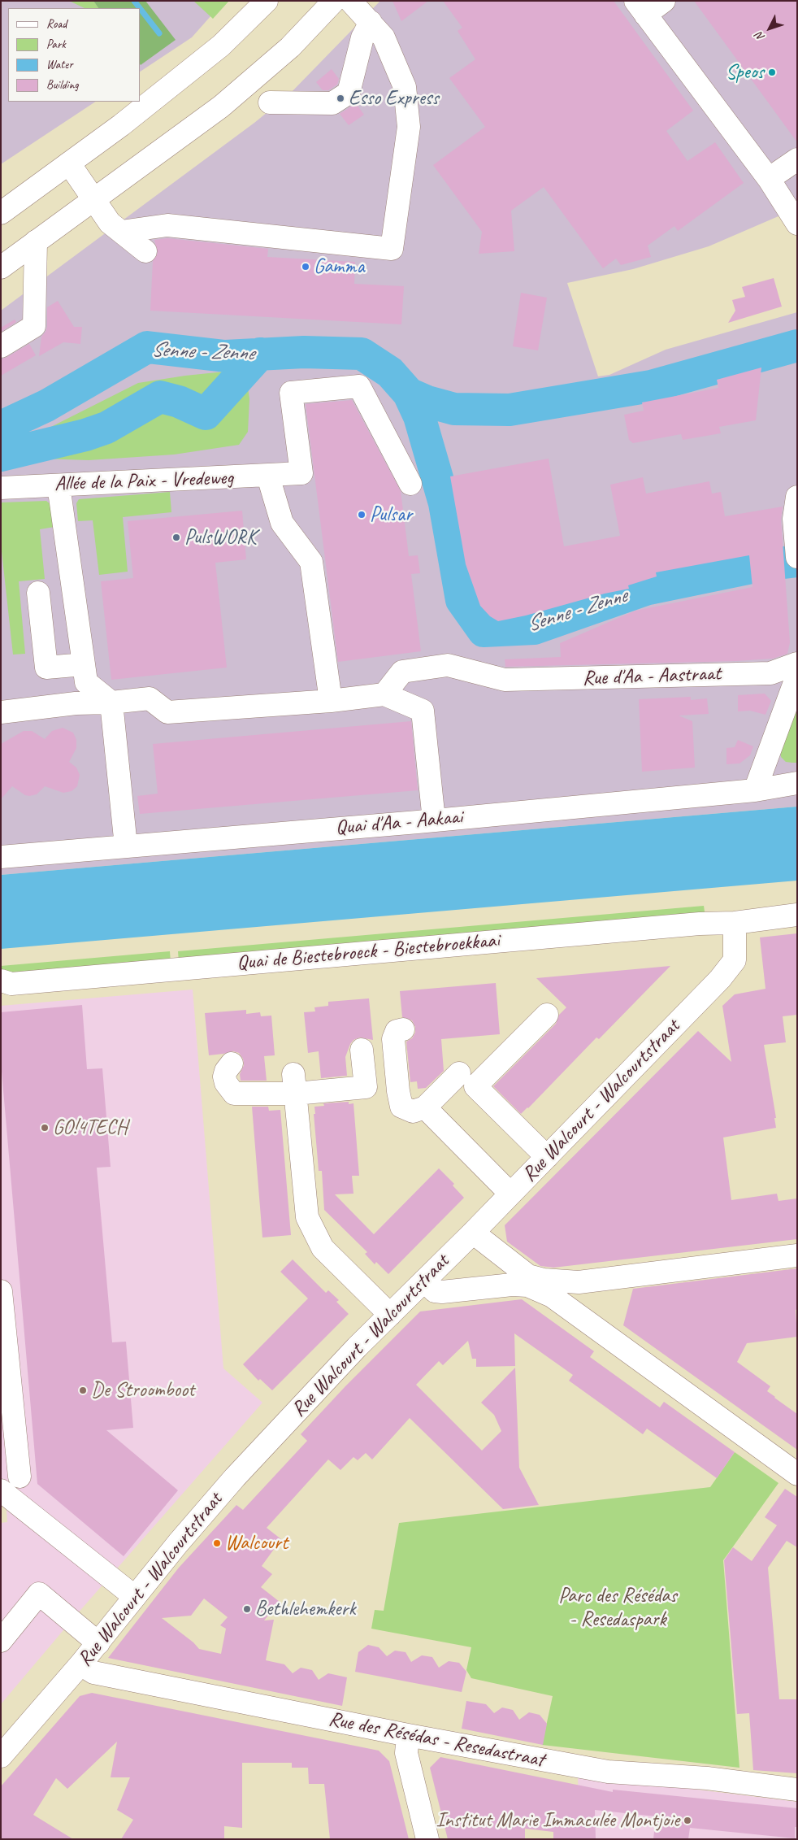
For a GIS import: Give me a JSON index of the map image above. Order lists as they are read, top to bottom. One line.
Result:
{"streets":{"street":["Allée de la Paix - Vredeweg","Rue d'Aa - Aastraat","Quai d'Aa - Aakaai","Quai de Biestebroeck - Biestebroekkaai","Rue Walcourt - Walcourtstraat","Rue des Résédas - Resedastraat"]},"crossings":[["Quai de Biestebroeck - Biestebroekkaai","Rue Walcourt - Walcourtstraat"],["Rue Walcourt - Walcourtstraat","Rue des Résédas - Resedastraat"]],"water":["Senne - Zenne"],"parks":["Parc des Résédas - Resedaspark"],"places":["Speos","Esso Express","Gamma","Pulsar","PulsWORK","GO!4TECH","De Stroomboot","Walcourt","Bethlehemkerk","Institut Marie Immaculée Montjoie"],"legend":["Road","Park","Water","Building"],"north":"bottom left"}
